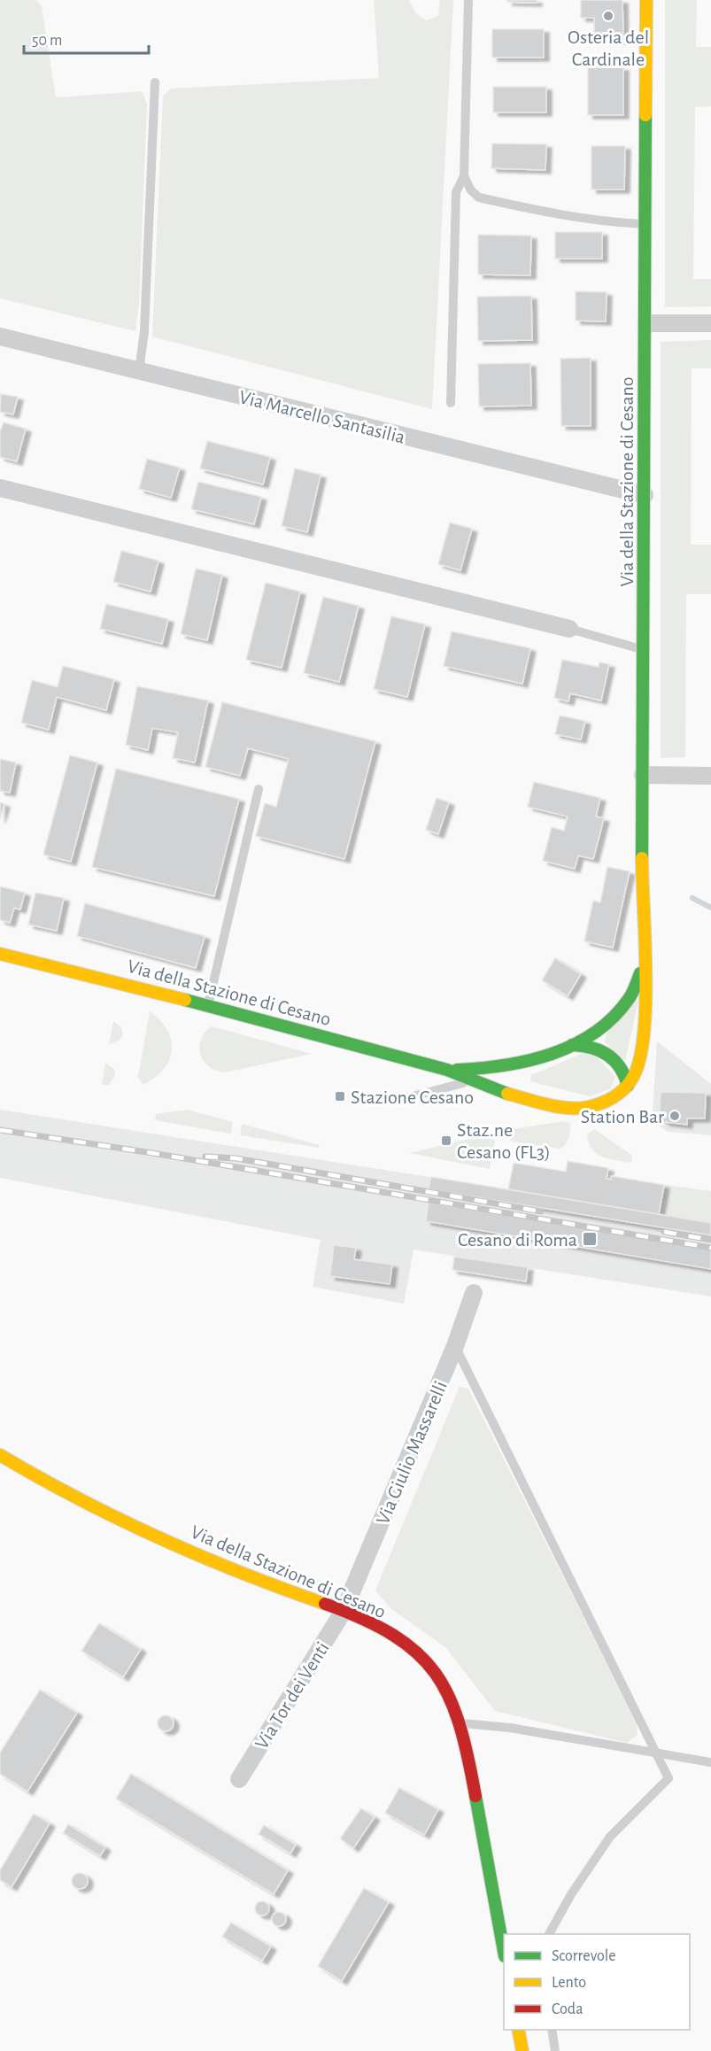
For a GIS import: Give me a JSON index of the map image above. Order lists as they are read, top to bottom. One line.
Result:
{"streets":{"street":["Via Marcello Santasilia","Via della Stazione di Cesano","Via Giulio Massarelli","Via Tor dei Venti"]},"crossings":[["Via Marcello Santasilia","Via della Stazione di Cesano"],["Via della Stazione di Cesano","Via Giulio Massarelli"],["Via della Stazione di Cesano","Via Tor dei Venti"],["Via Giulio Massarelli","Via Tor dei Venti"]],"places":{"other":["Osteria del Cardinale","Station Bar"],"transit":["Stazione Cesano","Staz.ne Cesano (FL3)","Cesano di Roma"]},"legend":["Scorrevole","Lento","Coda"],"scale_bar":"50 m"}
